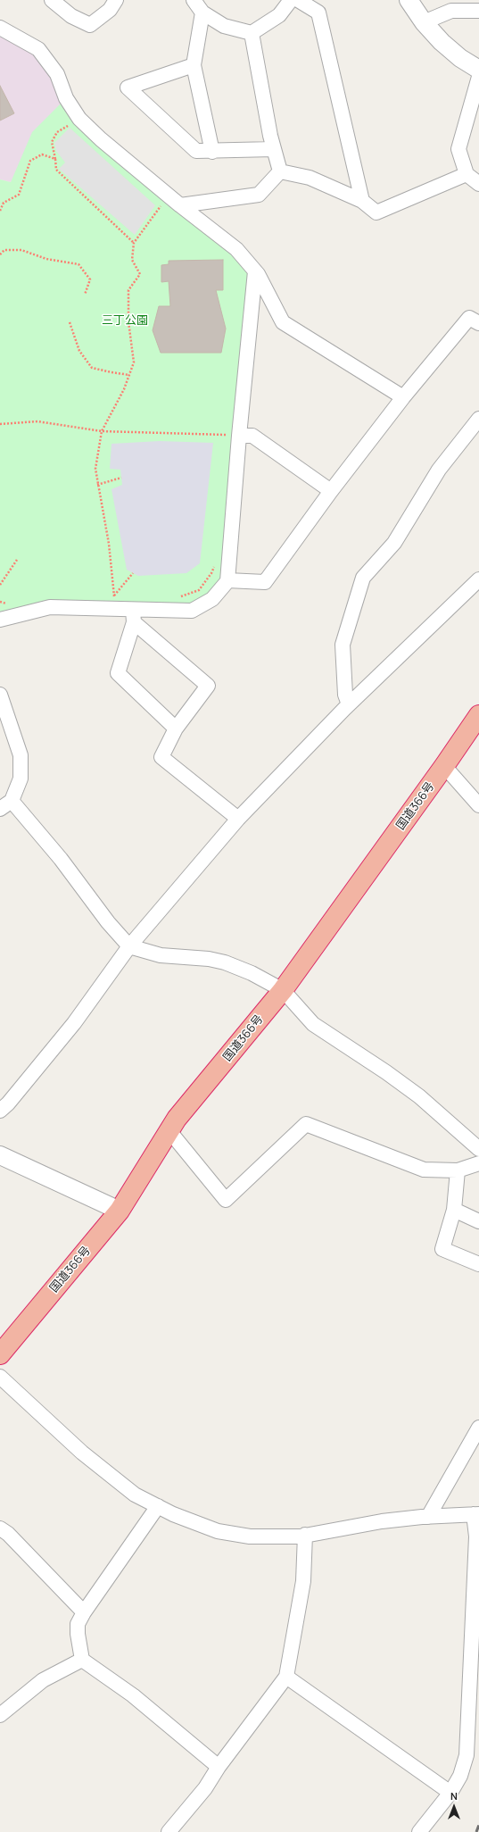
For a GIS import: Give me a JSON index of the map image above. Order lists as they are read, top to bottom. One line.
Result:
{"streets":{"highway":["国道366号"]},"parks":["三丁公園"],"north":"top"}
